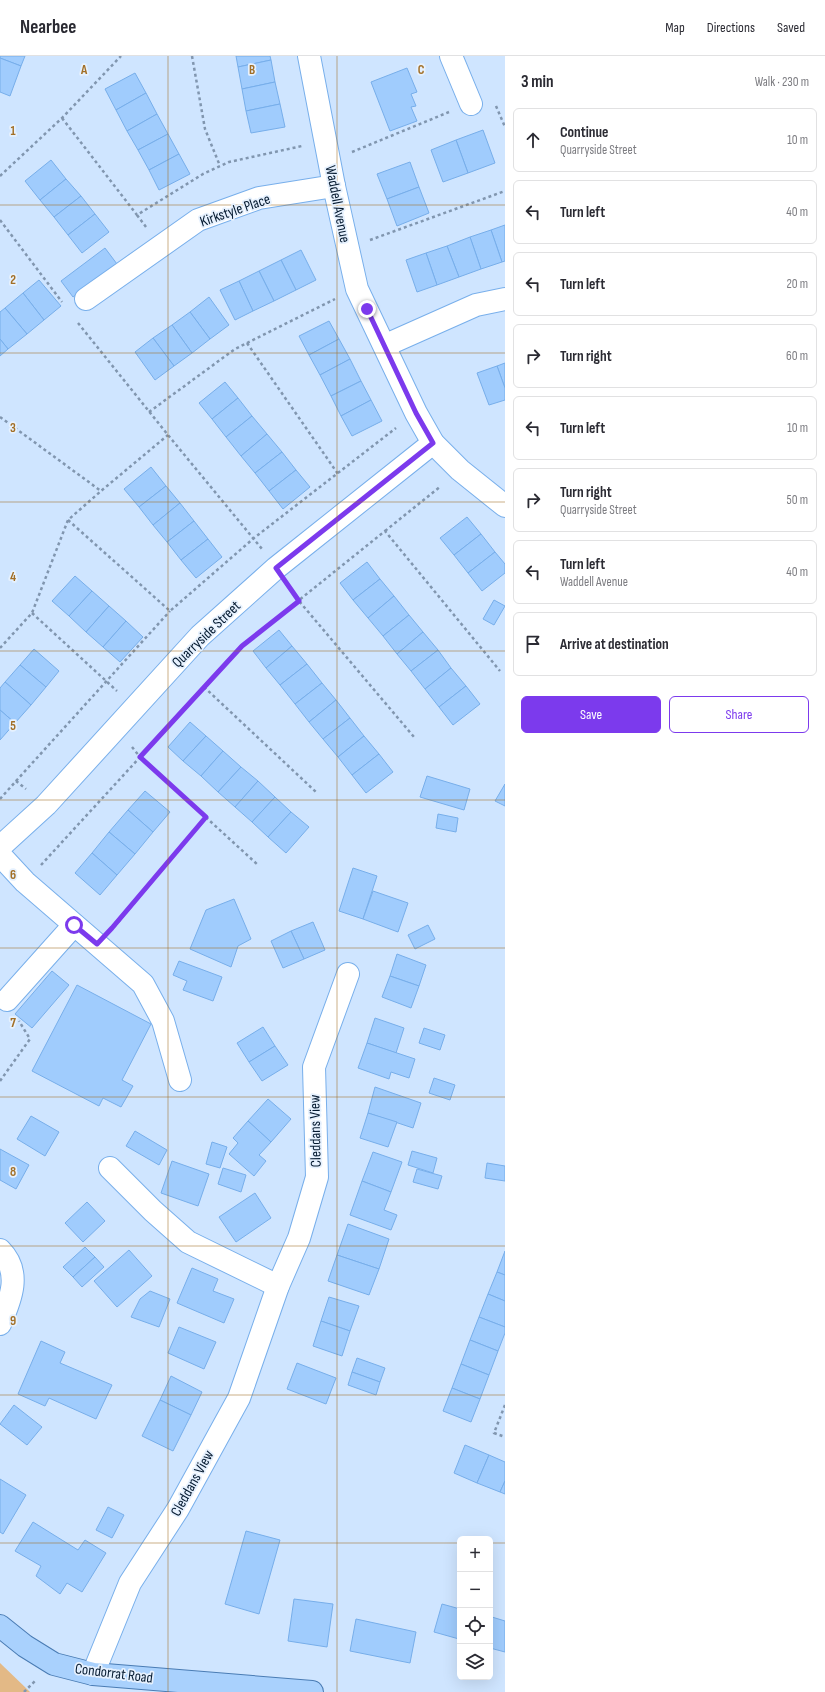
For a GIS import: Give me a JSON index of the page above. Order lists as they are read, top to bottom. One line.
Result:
{"streets":{"main road":["Condorrat Road"],"street":["Waddell Avenue","Kirkstyle Place","Quarryside Street","Cleddans View"]},"crossings":[["Waddell Avenue","Kirkstyle Place"],["Waddell Avenue","Quarryside Street"],["Cleddans View","Condorrat Road"]],"page":{"header":"Nearbee","nav":["Map","Directions","Saved"],"heading":["3 min","Walk · 230 m"],"list":[["Continue","Quarryside Street","10 m"],["Turn left","40 m"],["Turn left","20 m"],["Turn right","60 m"],["Turn left","10 m"],["Turn right","Quarryside Street","50 m"],["Turn left","Waddell Avenue","40 m"],"Arrive at destination"],"buttons":["Save","Share"],"map_buttons":["+","−"]},"grid":{"columns":["A","B","C"],"rows":["1","2","3","4","5","6","7","8","9"]}}
